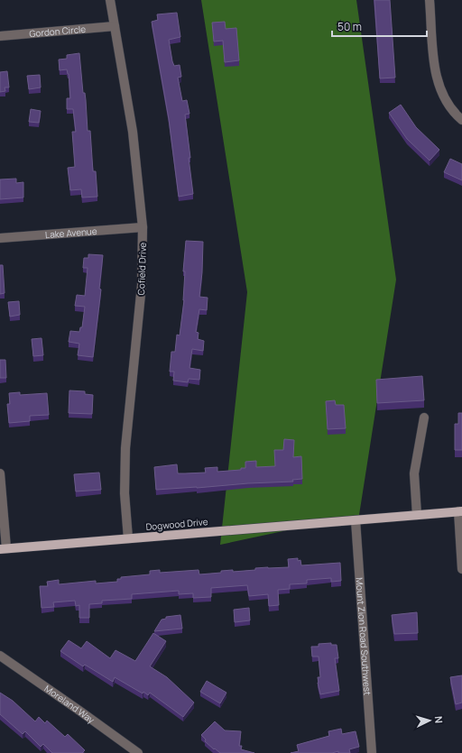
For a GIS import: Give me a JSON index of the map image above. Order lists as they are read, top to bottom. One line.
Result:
{"streets":{"main road":["Dogwood Drive"],"street":["Gordon Circle","Lake Avenue","Cofield Drive","Mount Zion Road Southwest","Moreland Way"]},"crossings":[["Gordon Circle","Cofield Drive"],["Lake Avenue","Cofield Drive"],["Cofield Drive","Dogwood Drive"],["Dogwood Drive","Mount Zion Road Southwest"]],"scale_bar":"50 m","north":"right"}
